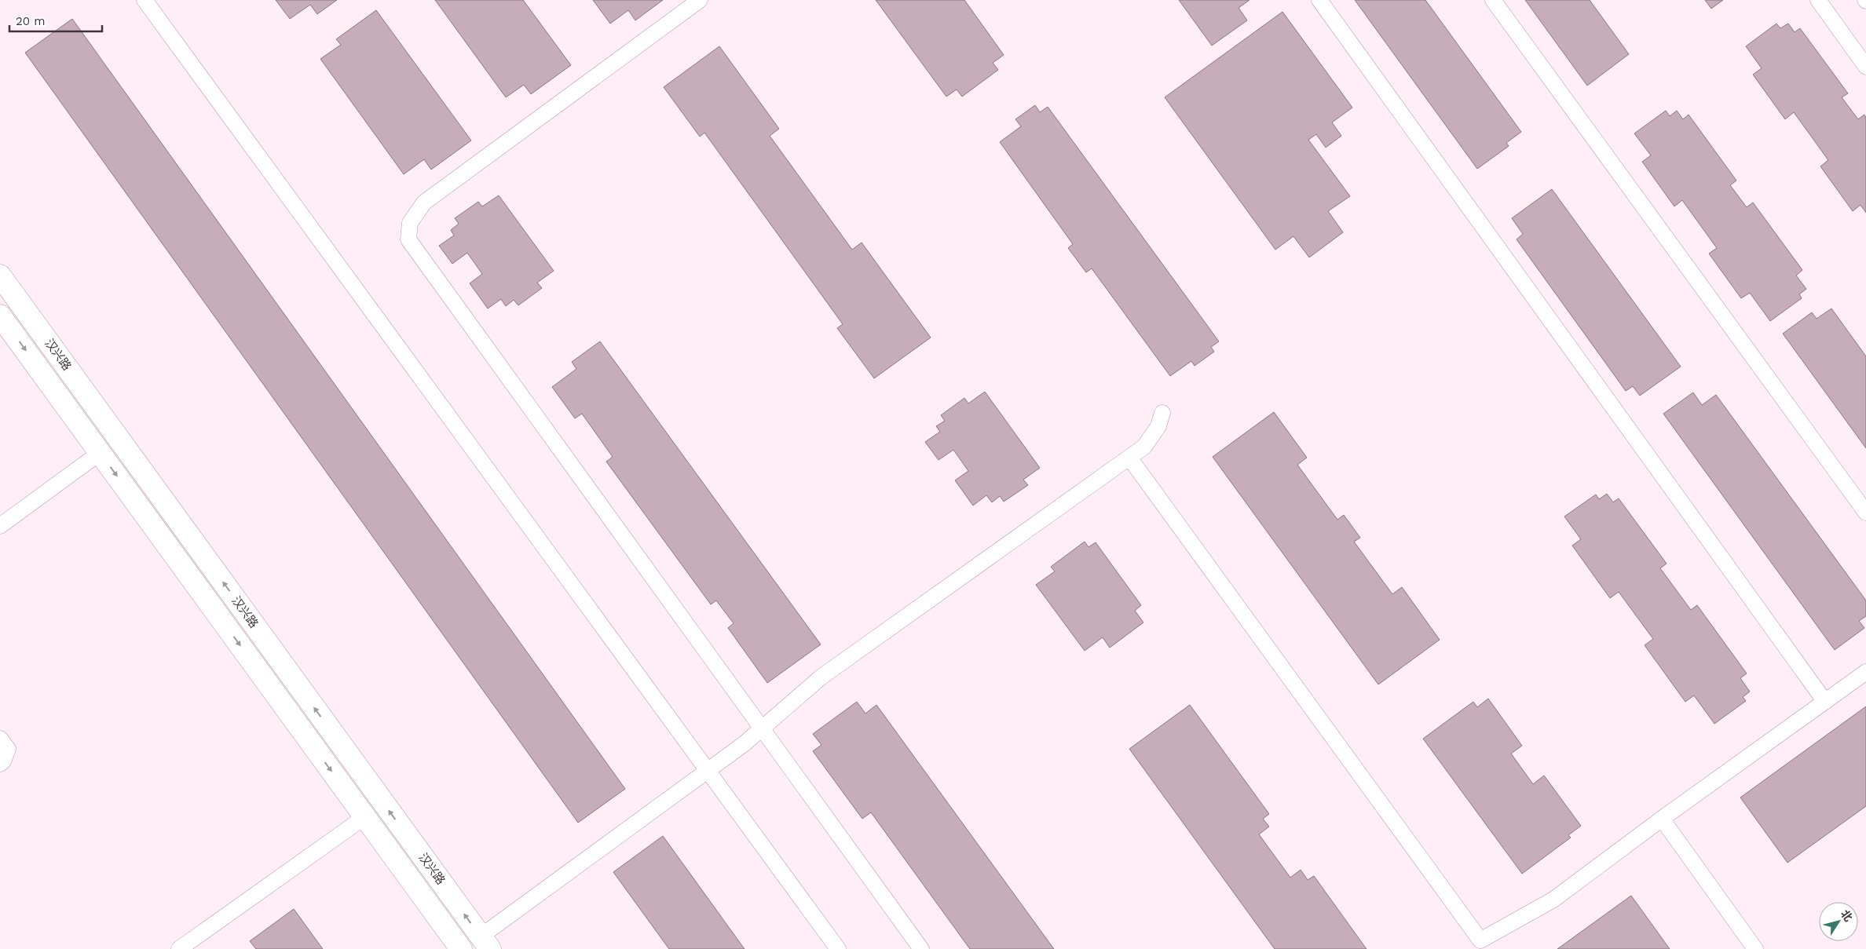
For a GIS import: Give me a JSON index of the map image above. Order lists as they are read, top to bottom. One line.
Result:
{"streets":{"street":["汉兴路"]},"scale_bar":"20 m","north":"top right"}
